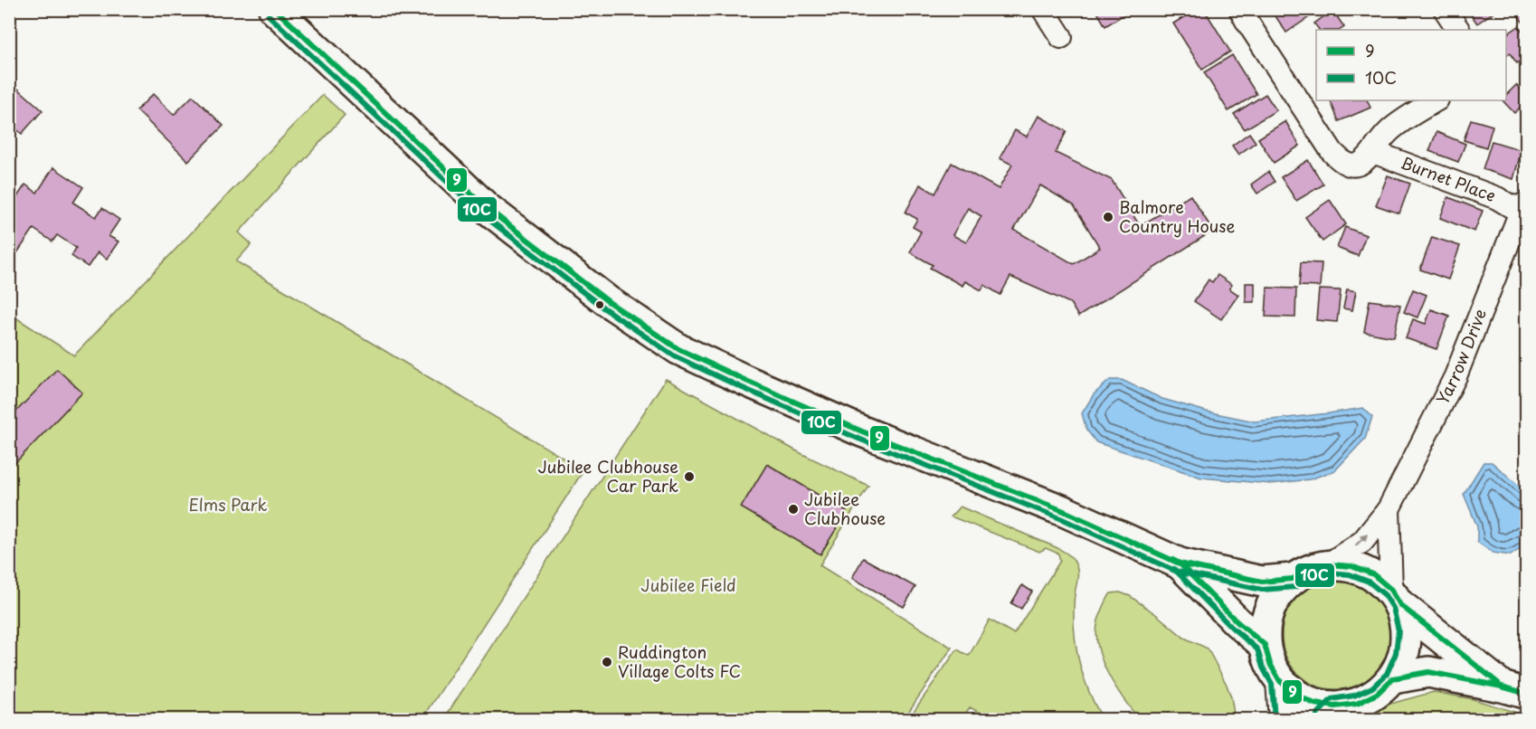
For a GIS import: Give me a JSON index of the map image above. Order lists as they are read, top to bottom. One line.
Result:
{"streets":{"street":["Burnet Place","Yarrow Drive"]},"crossings":[["Burnet Place","Yarrow Drive"]],"parks":["Elms Park","Jubilee Field"],"places":["Balmore Country House","Jubilee Clubhouse Car Park","Jubilee Clubhouse","Ruddington Village Colts FC"],"lines":["transit line 9","transit line 10C"],"legend":["9","10C"]}
